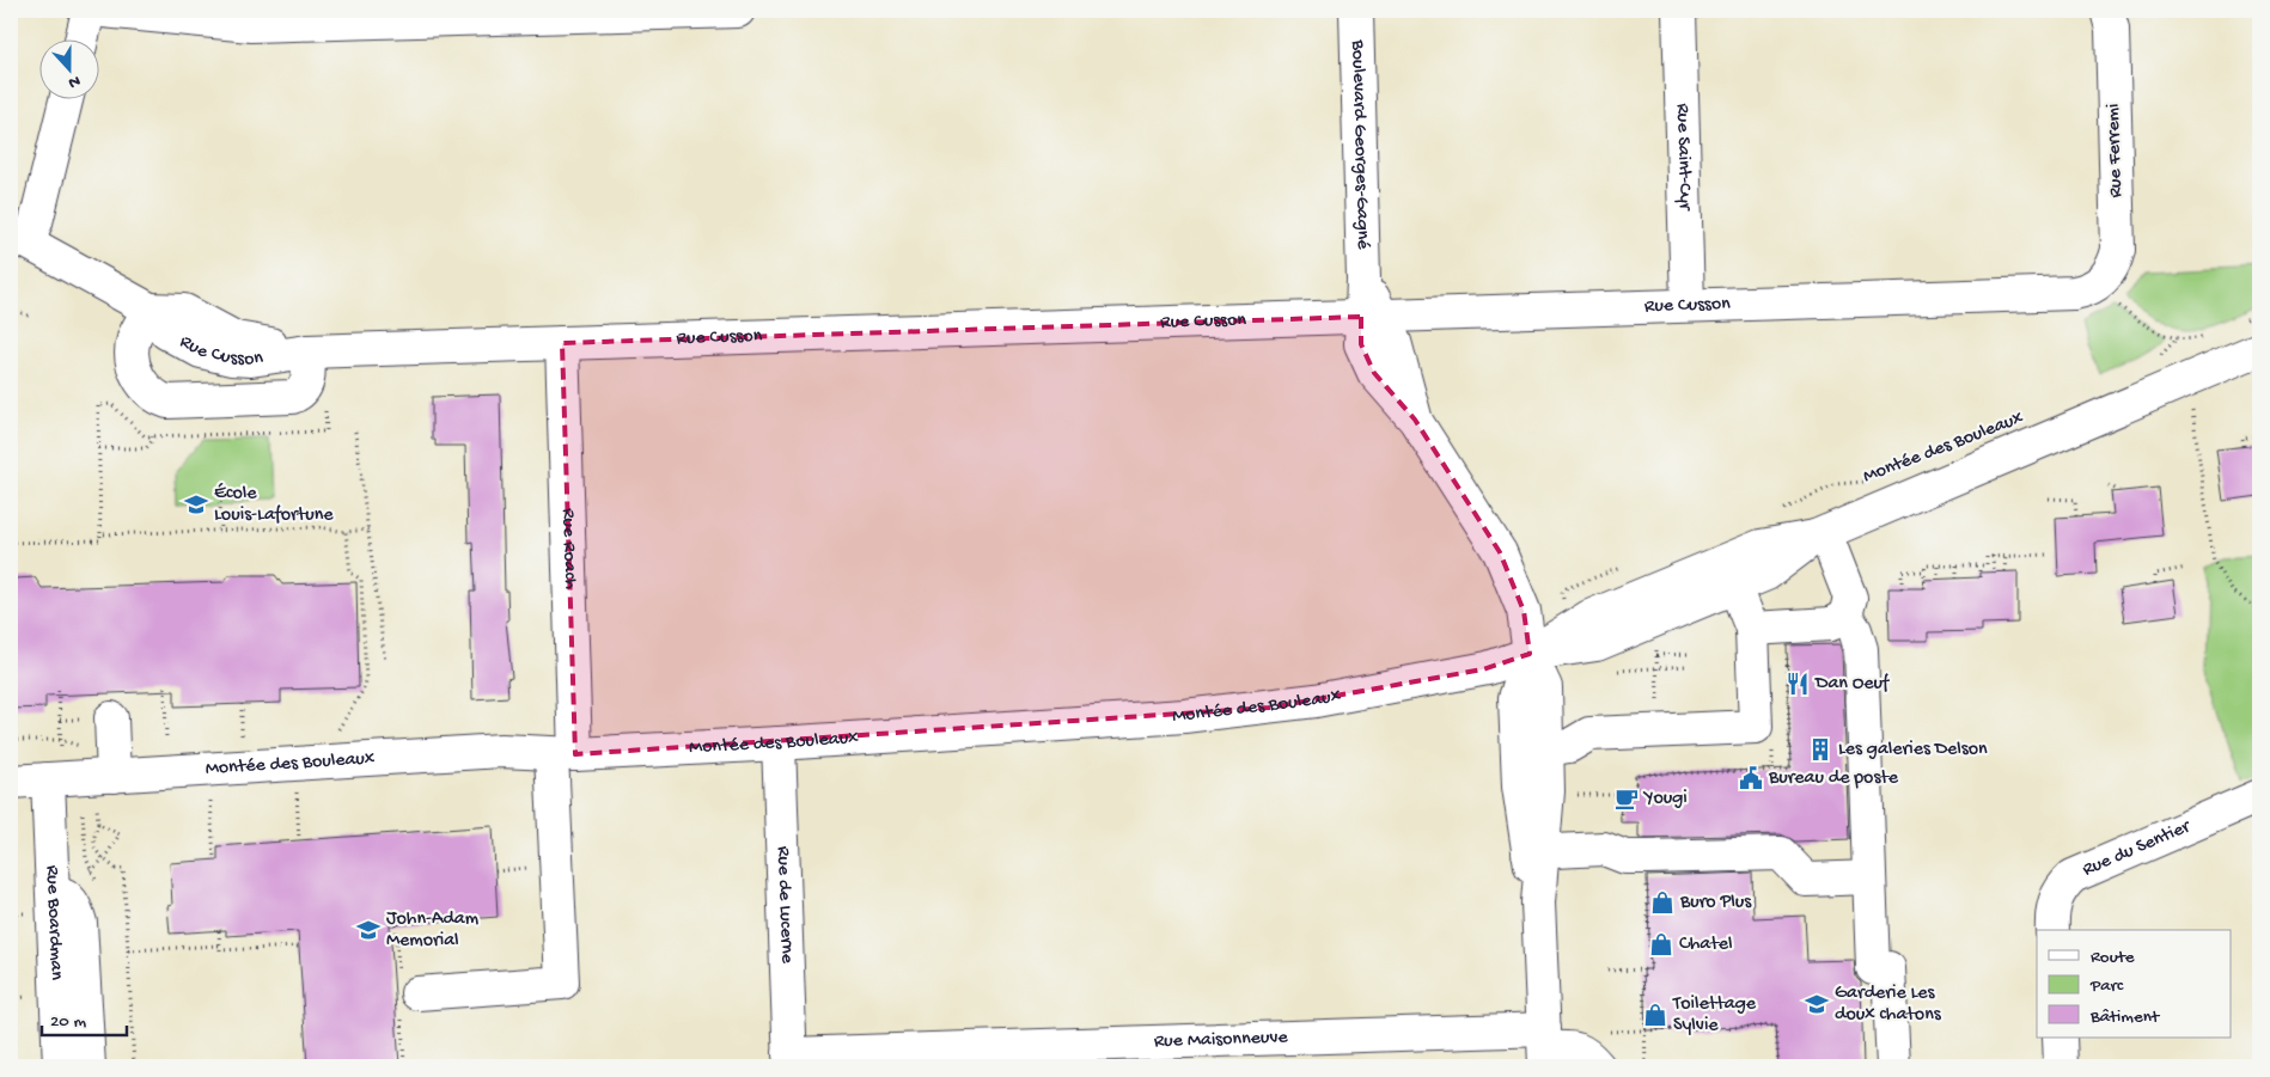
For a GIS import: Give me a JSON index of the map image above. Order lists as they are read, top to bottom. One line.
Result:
{"streets":{"street":["Boulevard Georges-Gagné","Rue Ferremi","Rue Saint-Cyr","Rue Cusson","Montée des Bouleaux","Rue Roach","Rue du Sentier","Rue de Lucerne","Rue Boardman","Rue Maisonneuve"]},"crossings":[["Boulevard Georges-Gagné","Rue Cusson"],["Boulevard Georges-Gagné","Montée des Bouleaux"],["Rue Ferremi","Rue Cusson"],["Rue Saint-Cyr","Rue Cusson"],["Rue Cusson","Rue Roach"],["Montée des Bouleaux","Rue Roach"],["Montée des Bouleaux","Rue de Lucerne"],["Montée des Bouleaux","Rue Boardman"],["Rue de Lucerne","Rue Maisonneuve"]],"places":{"school or university":["École Louis-Lafortune","John-Adam Memorial","Garderie Les doux chatons"],"restaurant":["Dan Oeuf"],"building":["Les galeries Delson"],"public building":["Bureau de poste"],"cafe":["Yougi"],"shop":["Buro Plus","Chatel","Toilettage Sylvie"]},"legend":["Route","Parc","Bâtiment"],"scale_bar":"20 m","north":"bottom"}
